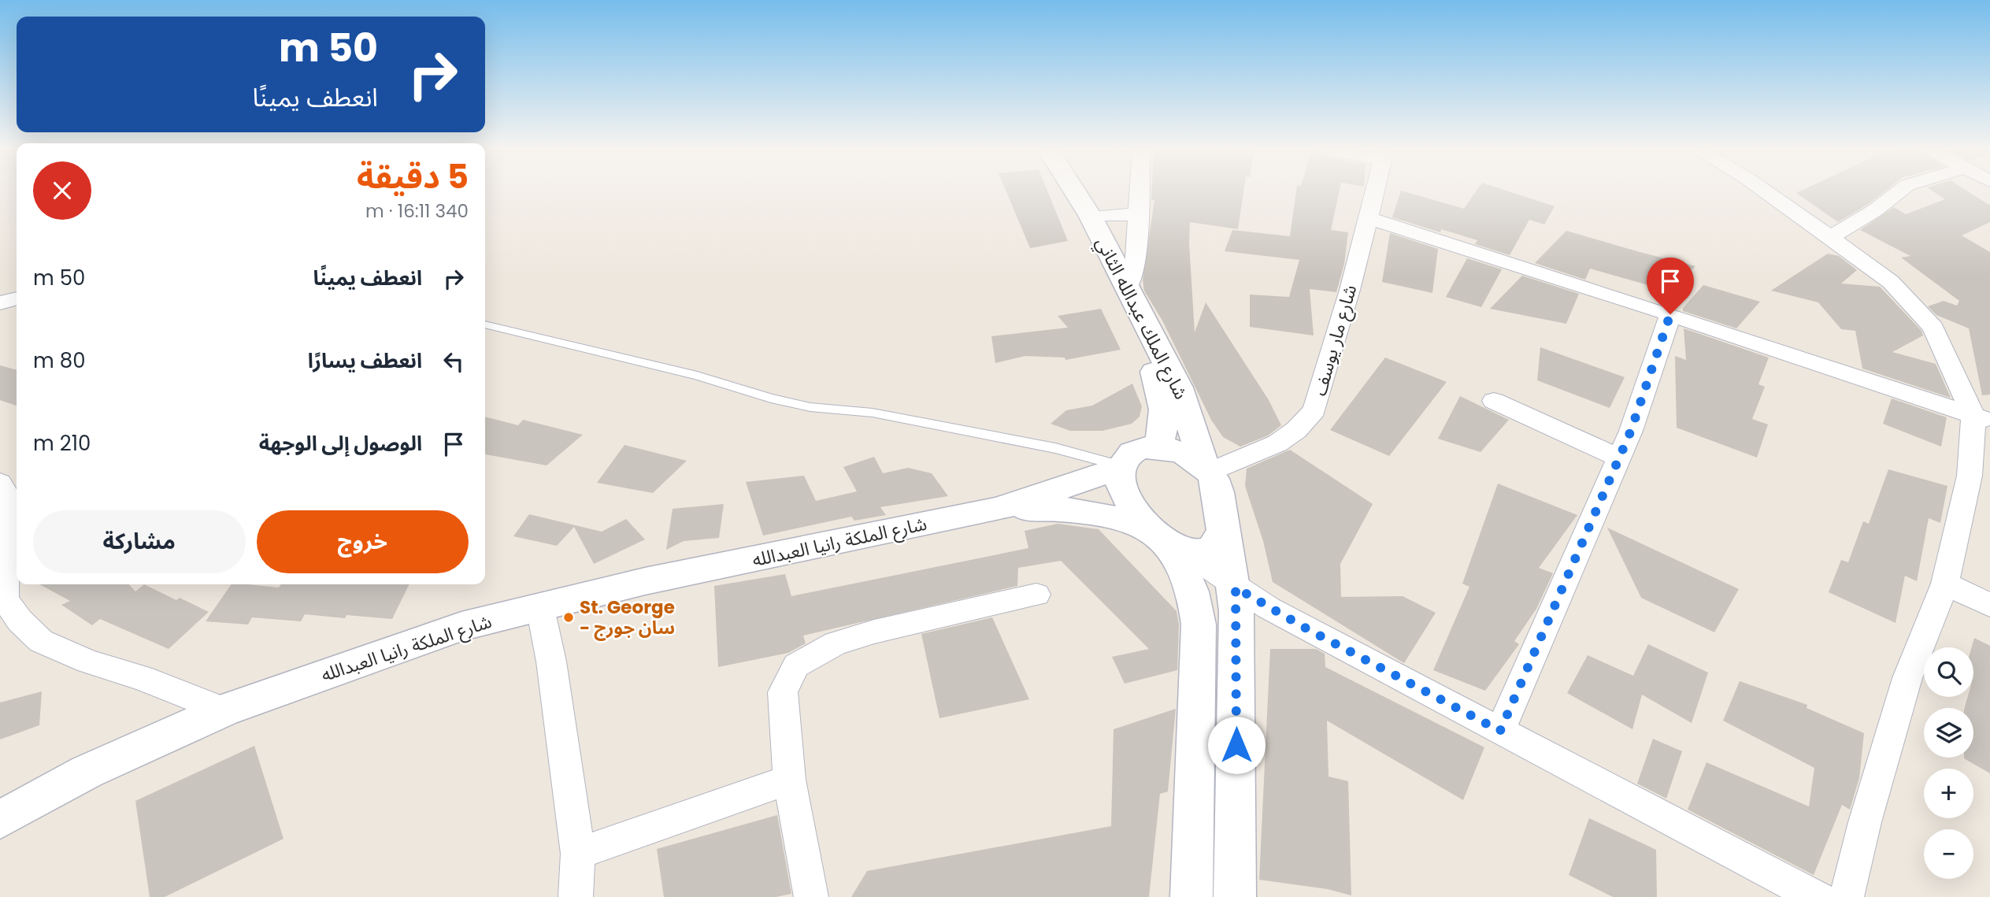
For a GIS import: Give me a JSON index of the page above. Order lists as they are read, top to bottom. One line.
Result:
{"streets":{"main road":["شارع الملك عبدالله الثاني","شارع الملكة رانيا العبدالله"],"street":["شارع مار يوسف"]},"crossings":[["شارع الملك عبدالله الثاني","شارع مار يوسف"],["شارع الملك عبدالله الثاني","شارع الملكة رانيا العبدالله"],["شارع مار يوسف","شارع الملكة رانيا العبدالله"]],"places":["St. George - سان جورج"],"page":{"turn":["50 m","انعطف يمينًا"],"heading":["5 دقيقة","340 m · 16:11"],"list":[{"name":"انعطف يمينًا","value":"50 m"},{"name":"انعطف يسارًا","value":"80 m"},{"name":"الوصول إلى الوجهة","value":"210 m"}],"buttons":["خروج","مشاركة"],"map_buttons":["+","−"]}}
